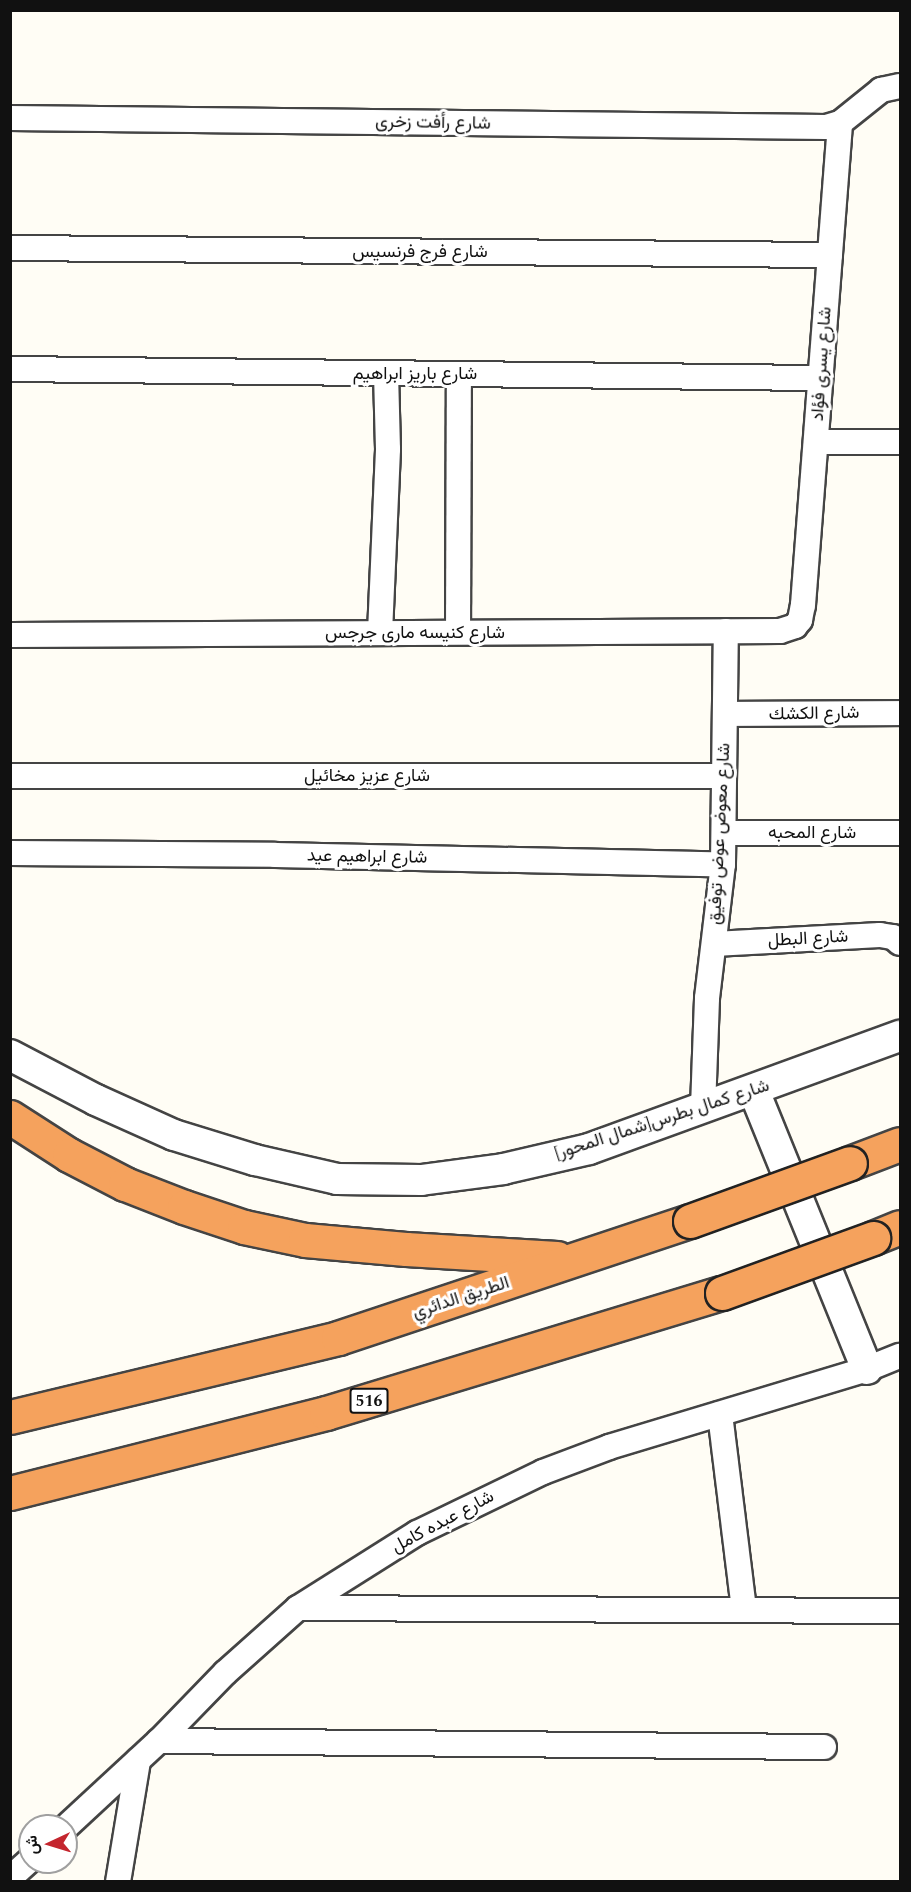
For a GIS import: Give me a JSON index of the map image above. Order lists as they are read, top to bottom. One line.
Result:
{"streets":{"highway":["الطريق الدائري","516"],"street":["شارع رأفت زخرى","شارع فرج فرنسيس","شارع يسرى فؤاد","شارع باريز ابراهيم","شارع كنيسه مارى جرجس","شارع الكشك","شارع عزيز مخائيل","شارع المحبه","شارع معوض عوض توفيق","شارع ابراهيم عيد","شارع البطل","شارع كمال بطرس[شمال المحور]","شارع عبده كامل"]},"crossings":[["شارع رأفت زخرى","شارع يسرى فؤاد"],["شارع فرج فرنسيس","شارع يسرى فؤاد"],["شارع يسرى فؤاد","شارع باريز ابراهيم"],["شارع يسرى فؤاد","شارع كنيسه مارى جرجس"],["شارع كنيسه مارى جرجس","شارع معوض عوض توفيق"],["شارع الكشك","شارع معوض عوض توفيق"],["شارع عزيز مخائيل","شارع معوض عوض توفيق"],["شارع المحبه","شارع معوض عوض توفيق"],["شارع معوض عوض توفيق","شارع ابراهيم عيد"],["شارع معوض عوض توفيق","شارع البطل"],["شارع معوض عوض توفيق","شارع كمال بطرس[شمال المحور]"]],"north":"left"}
